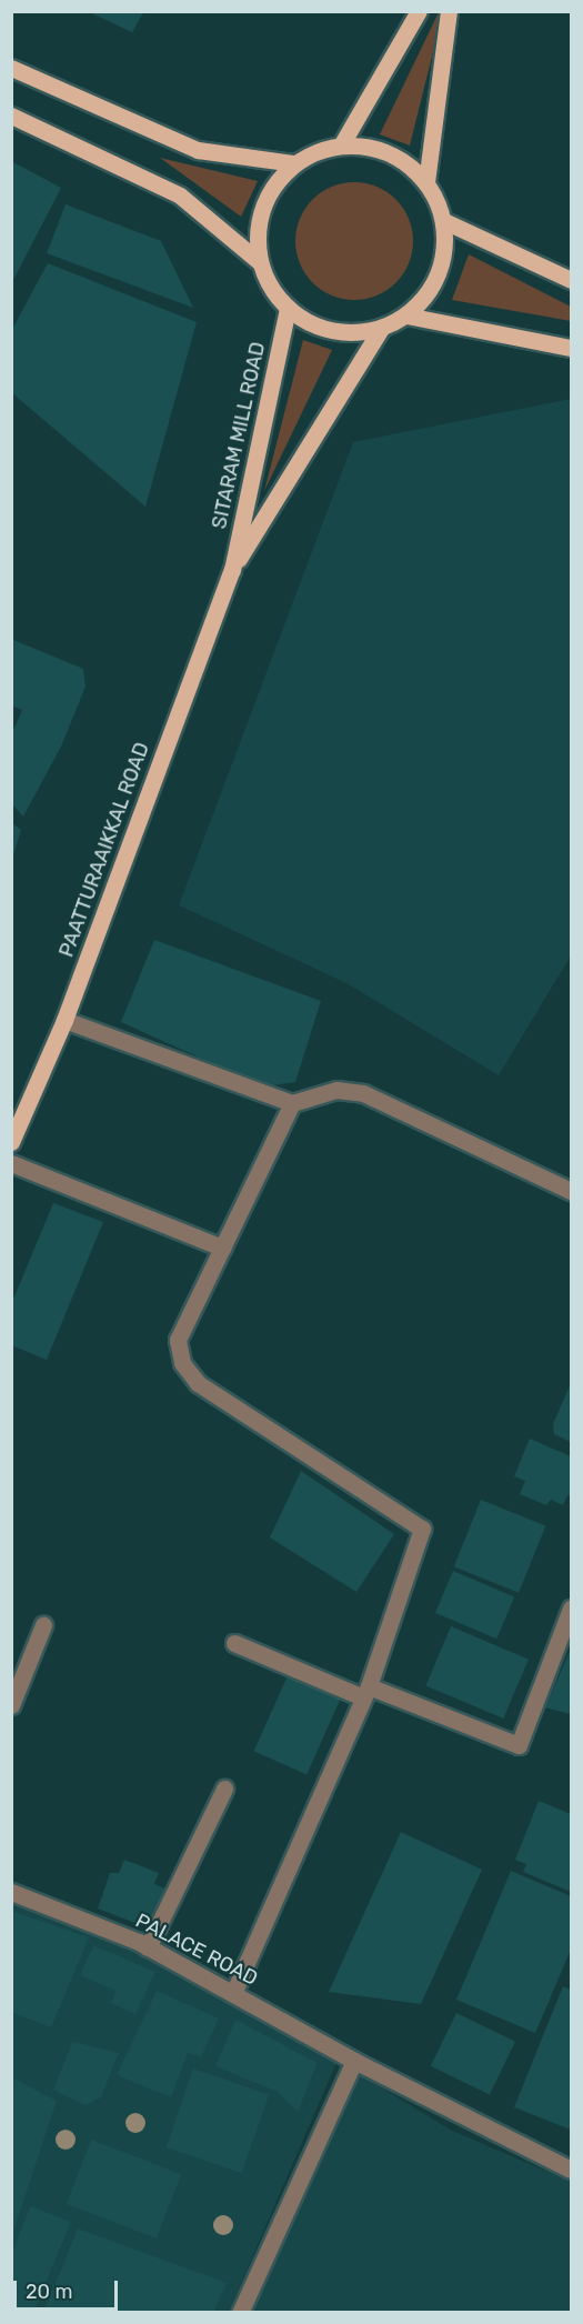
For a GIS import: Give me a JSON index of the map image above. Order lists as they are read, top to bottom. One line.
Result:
{"streets":{"main road":["SITARAM MILL ROAD","PAATTURAAIKKAL ROAD"],"street":["PALACE ROAD"]},"crossings":[["SITARAM MILL ROAD","PAATTURAAIKKAL ROAD"]],"scale_bar":"20 m"}
